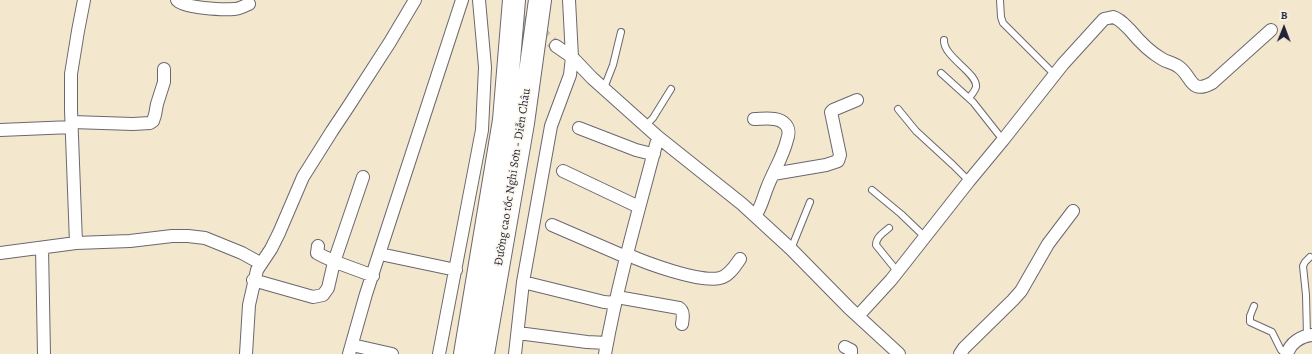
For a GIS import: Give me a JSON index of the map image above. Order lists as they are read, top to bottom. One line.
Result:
{"streets":{"highway":["Đường cao tốc Nghi Sơn - Diễn Châu"]},"north":"top"}
